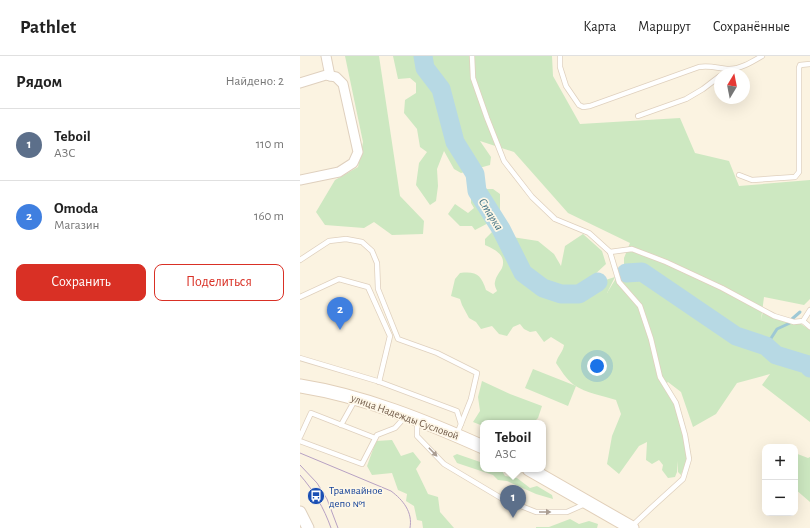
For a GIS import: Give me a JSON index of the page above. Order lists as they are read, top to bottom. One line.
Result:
{"streets":{"main road":["улица Надежды Сусловой"]},"water":["Старка"],"places":{"bus stop":["Трамвайное депо №1"]},"north":"top","page":{"header":"Pathlet","nav":["Карта","Маршрут","Сохранённые"],"heading":["Рядом","Найдено: 2"],"list":[{"mark":"1","name":"Teboil","note":"АЗС","value":"110 m"},{"mark":"2","name":"Omoda","note":"Магазин","value":"160 m"}],"buttons":["Сохранить","Поделиться"],"pins":["2","1"],"popup":["Teboil","АЗС"],"map_buttons":["+","−"]}}
